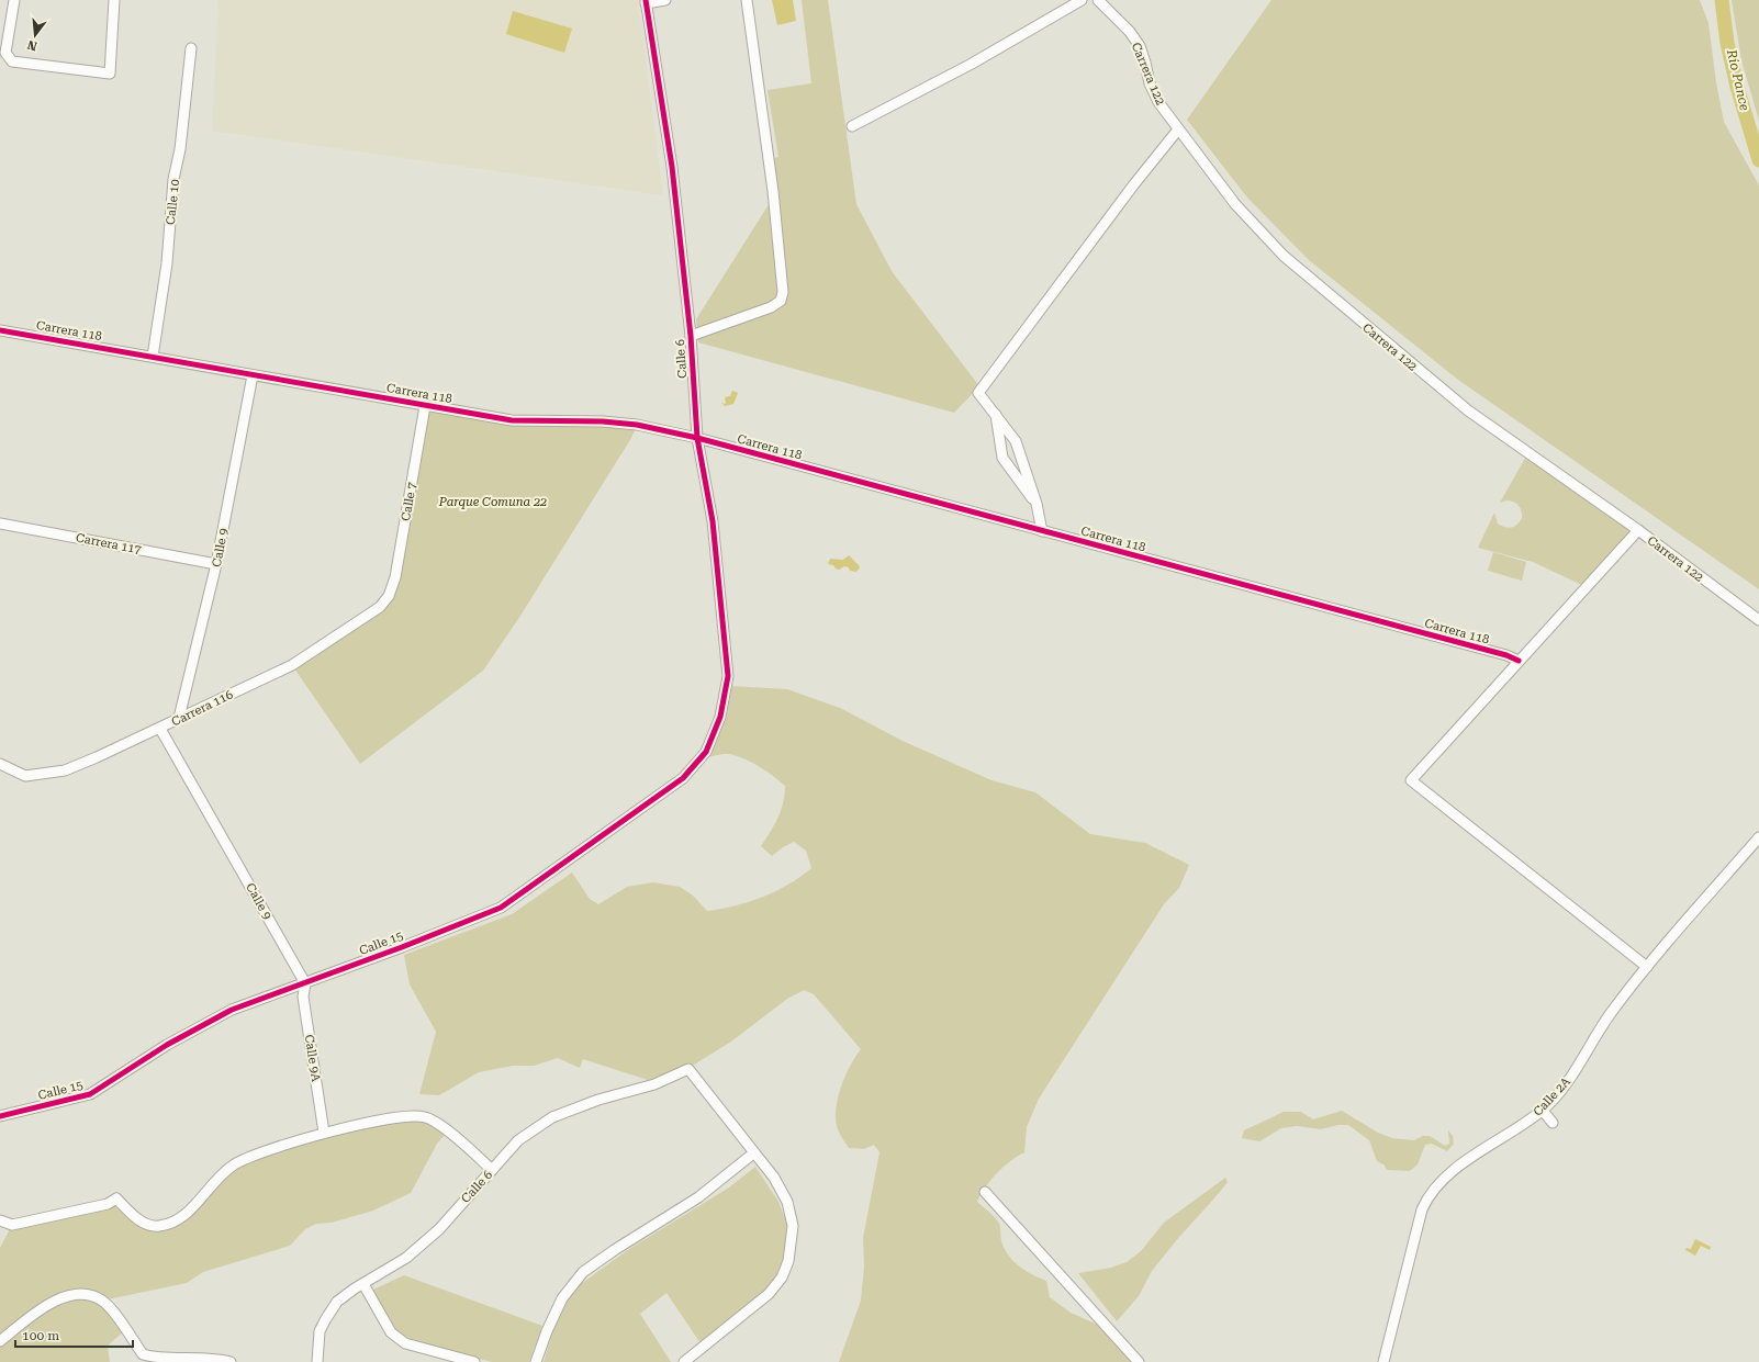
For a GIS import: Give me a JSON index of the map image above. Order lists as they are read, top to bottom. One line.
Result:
{"streets":{"street":["Carrera 122","Calle 10","Carrera 118","Calle 6","Calle 7","Carrera 117","Calle 9","Carrera 116","Calle 15","Calle 9A","Calle 2A"]},"crossings":[["Calle 10","Carrera 118"],["Carrera 118","Calle 6"],["Carrera 118","Calle 7"],["Carrera 118","Calle 9"],["Calle 6","Calle 15"],["Calle 7","Carrera 116"],["Carrera 117","Calle 9"],["Calle 9","Carrera 116"],["Calle 9","Calle 15"],["Calle 9","Calle 9A"],["Calle 15","Calle 9A"]],"water":["Río Pance"],"parks":["Parque Comuna 22"],"scale_bar":"100 m","north":"bottom"}
